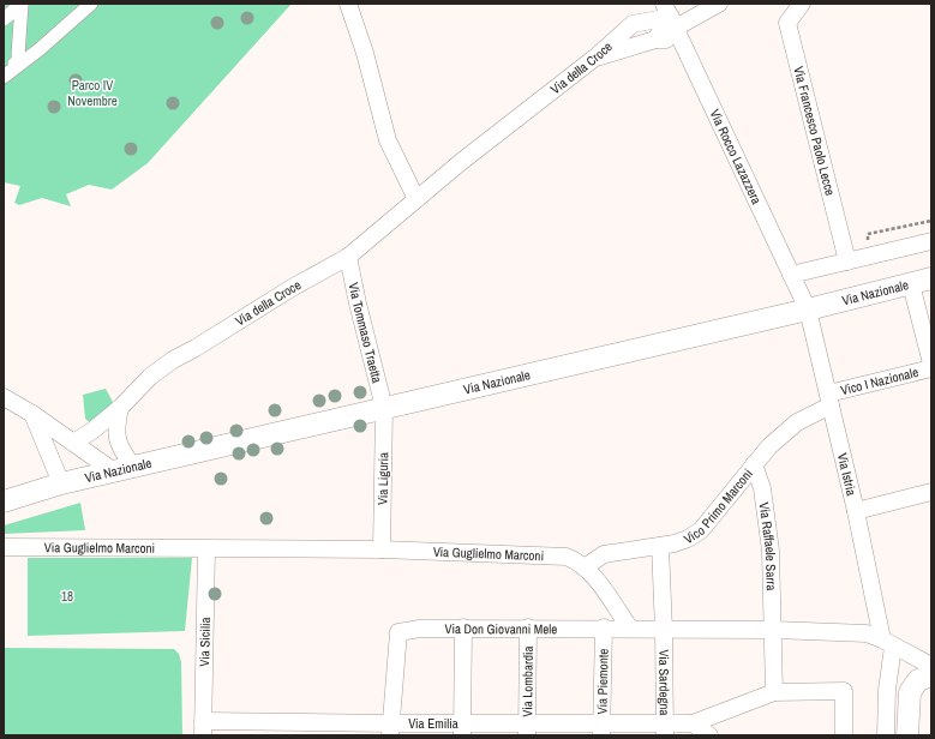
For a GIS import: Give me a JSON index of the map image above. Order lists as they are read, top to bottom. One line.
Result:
{"streets":{"street":["Via della Croce","Via Francesco Paolo Lecce","Via Rocco Lazazzera","Via Nazionale","Via Tommaso Traetta","Vico I Nazionale","Via Istria","Via Liguria","Vico Primo Marconi","Via Raffaele Sarra","Via Guglielmo Marconi","Via Don Giovanni Mele","Via Sicilia","Via Lombardia","Via Piemonte","Via Sardegna","Via Emilia"]},"crossings":[["Via della Croce","Via Rocco Lazazzera"],["Via della Croce","Via Tommaso Traetta"],["Via Rocco Lazazzera","Via Nazionale"],["Via Rocco Lazazzera","Via Istria"],["Via Nazionale","Via Tommaso Traetta"],["Via Nazionale","Via Istria"],["Via Nazionale","Via Liguria"],["Via Tommaso Traetta","Via Liguria"],["Vico I Nazionale","Via Istria"],["Vico I Nazionale","Vico Primo Marconi"],["Via Istria","Vico Primo Marconi"],["Via Liguria","Via Guglielmo Marconi"],["Vico Primo Marconi","Via Raffaele Sarra"],["Vico Primo Marconi","Via Guglielmo Marconi"],["Vico Primo Marconi","Via Sardegna"],["Via Guglielmo Marconi","Via Don Giovanni Mele"],["Via Guglielmo Marconi","Via Sicilia"],["Via Don Giovanni Mele","Via Lombardia"],["Via Don Giovanni Mele","Via Piemonte"],["Via Don Giovanni Mele","Via Emilia"],["Via Sicilia","Via Emilia"],["Via Lombardia","Via Emilia"],["Via Piemonte","Via Emilia"],["Via Sardegna","Via Emilia"]],"parks":["Parco IV Novembre","18"]}
